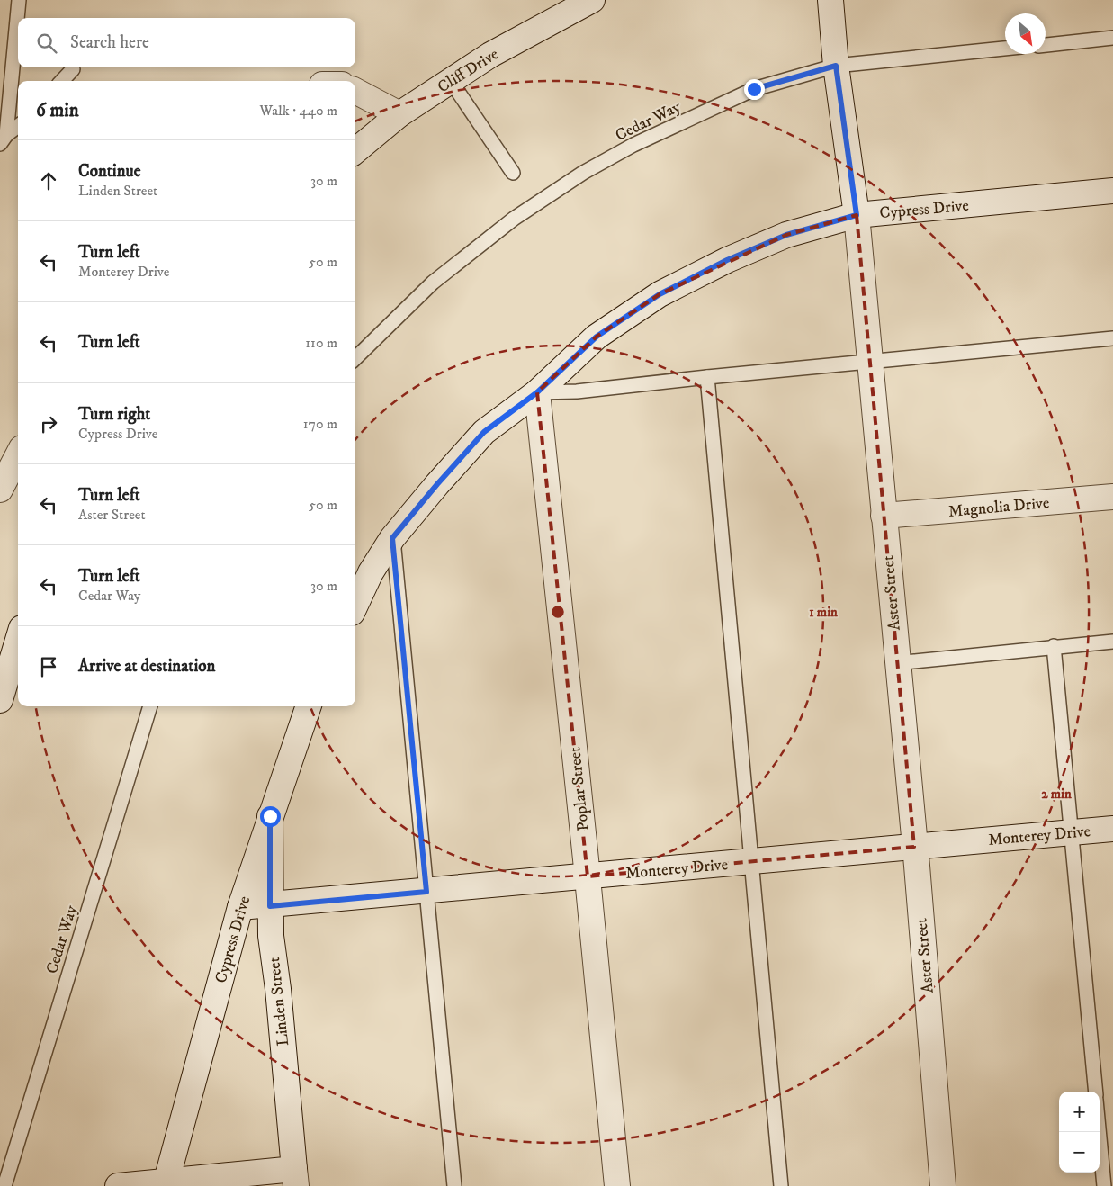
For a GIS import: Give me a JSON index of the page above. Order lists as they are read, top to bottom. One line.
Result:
{"streets":{"street":["Cliff Drive","Cypress Drive","Magnolia Drive","Aster Street","Poplar Street","Monterey Drive","Linden Street"],"lane":["Cedar Way"]},"crossings":[["Cedar Way","Aster Street"],["Cypress Drive","Aster Street"],["Cypress Drive","Poplar Street"],["Cypress Drive","Monterey Drive"],["Cypress Drive","Linden Street"],["Magnolia Drive","Aster Street"],["Aster Street","Monterey Drive"],["Poplar Street","Monterey Drive"],["Monterey Drive","Linden Street"]],"north":"bottom right","page":{"search":"Search here","heading":["6 min","Walk · 440 m"],"list":[["Continue","Linden Street","30 m"],["Turn left","Monterey Drive","50 m"],["Turn left","110 m"],["Turn right","Cypress Drive","170 m"],["Turn left","Aster Street","50 m"],["Turn left","Cedar Way","30 m"],"Arrive at destination"],"map_buttons":["+","−"]},"rings":["1 min","2 min"]}
